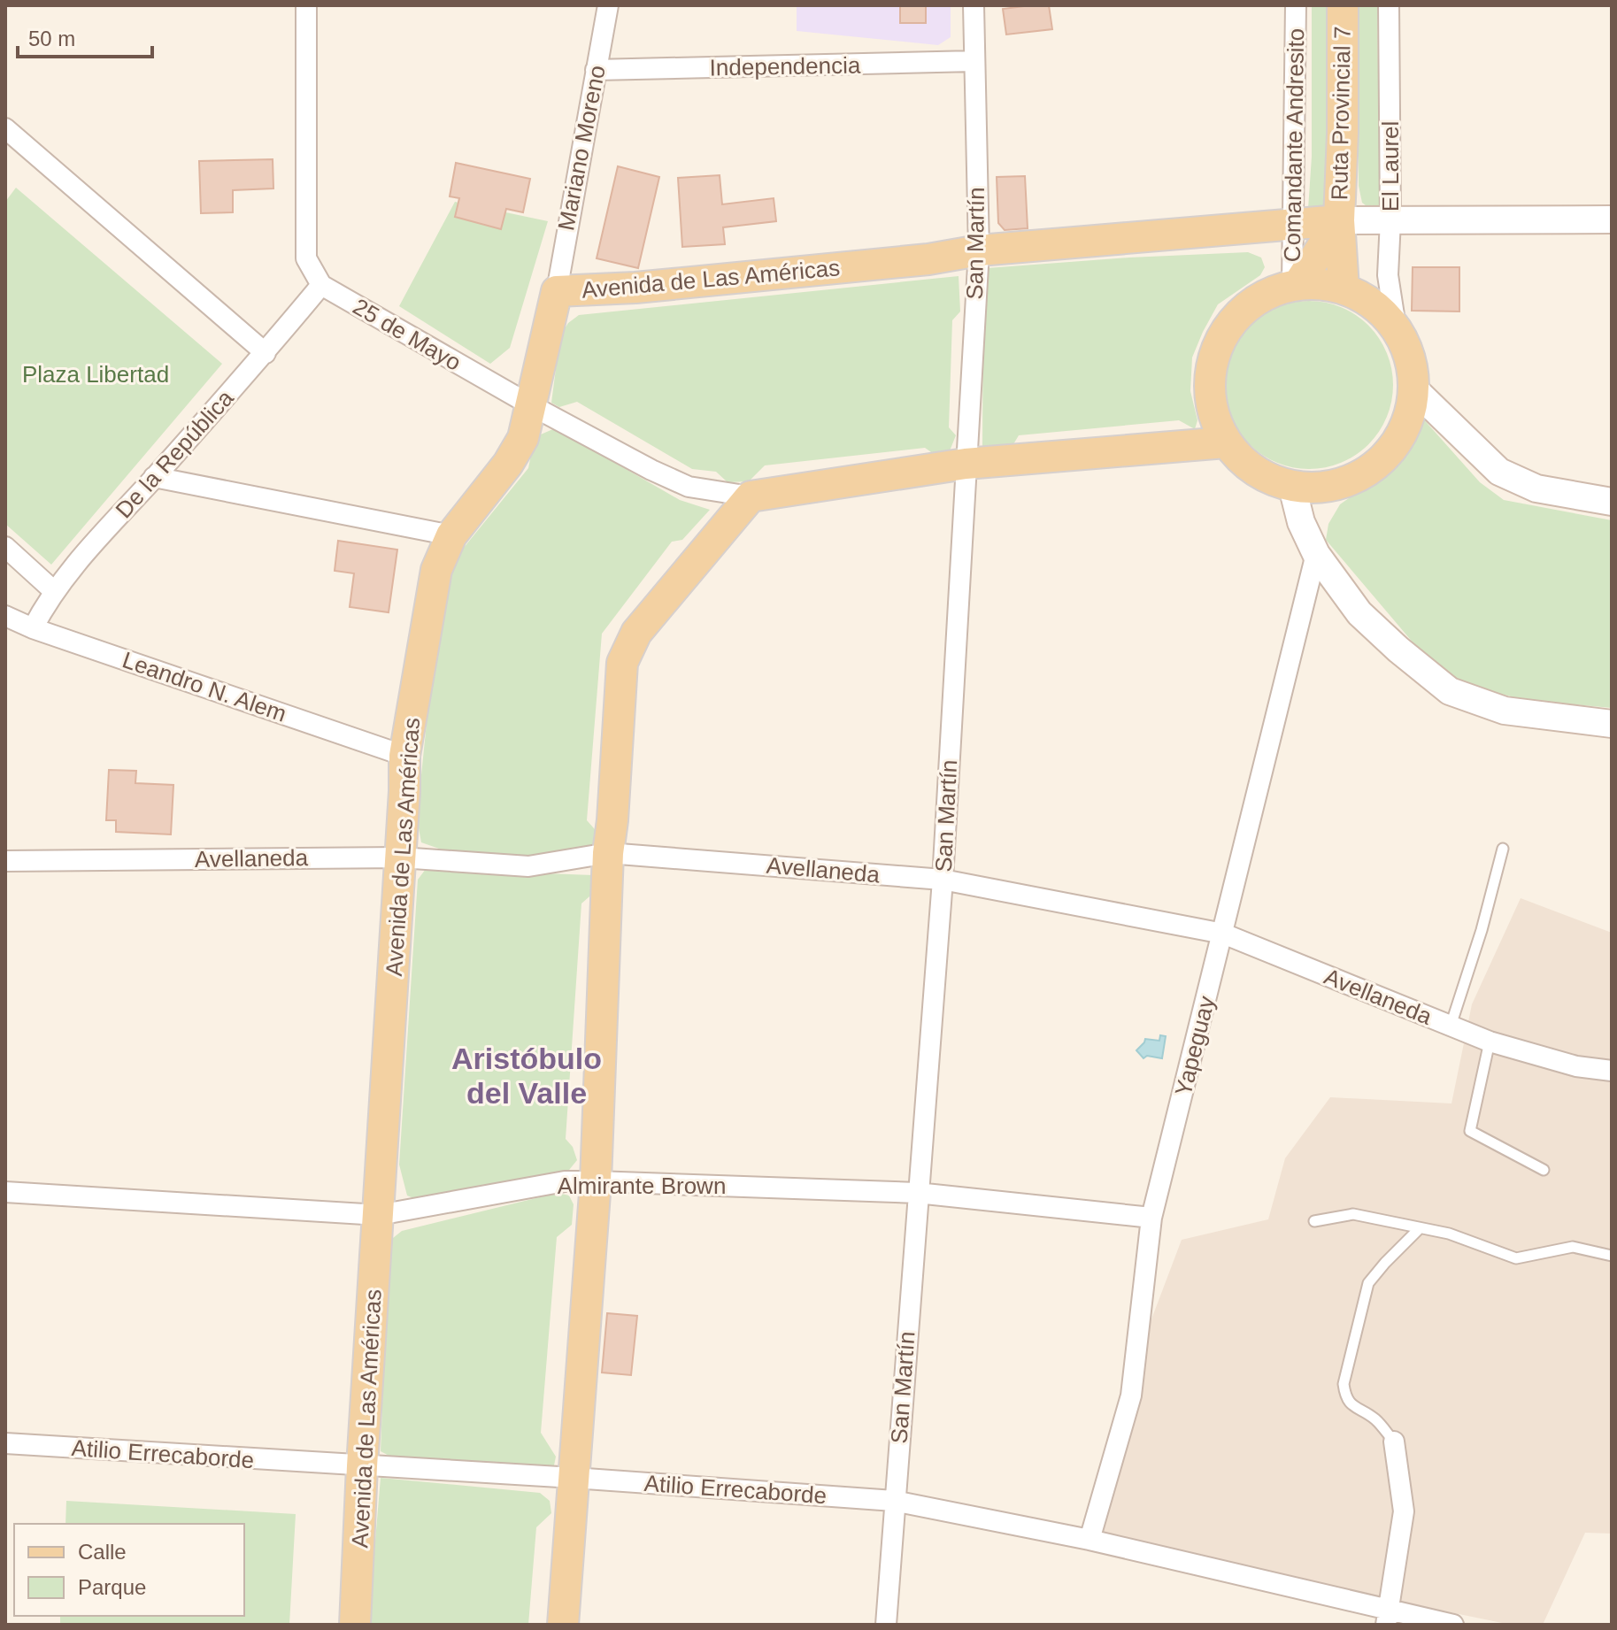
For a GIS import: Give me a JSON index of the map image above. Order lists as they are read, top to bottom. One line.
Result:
{"streets":{"main road":["Ruta Provincial 7","Avenida de Las Américas"],"street":["Independencia","Comandante Andresito","Mariano Moreno","El Laurel","San Martín","25 de Mayo","De la República","Leandro N. Alem","Avellaneda","Yapeguay","Almirante Brown","Atilio Errecaborde"]},"crossings":[["Independencia","Mariano Moreno"],["Independencia","San Martín"],["Ruta Provincial 7","Comandante Andresito"],["Ruta Provincial 7","El Laurel"],["Ruta Provincial 7","Avenida de Las Américas"],["Comandante Andresito","El Laurel"],["Comandante Andresito","Avenida de Las Américas"],["Mariano Moreno","Avenida de Las Américas"],["San Martín","Avenida de Las Américas"],["San Martín","Avellaneda"],["San Martín","Almirante Brown"],["San Martín","Atilio Errecaborde"],["Avenida de Las Américas","25 de Mayo"],["Avenida de Las Américas","Leandro N. Alem"],["Avenida de Las Américas","Avellaneda"],["Avenida de Las Américas","Almirante Brown"],["Avenida de Las Américas","Atilio Errecaborde"],["25 de Mayo","De la República"],["De la República","Leandro N. Alem"],["Avellaneda","Yapeguay"],["Yapeguay","Almirante Brown"],["Yapeguay","Atilio Errecaborde"]],"districts":["Aristóbulo del Valle"],"parks":["Plaza Libertad"],"legend":["Calle","Parque"],"scale_bar":"50 m"}
